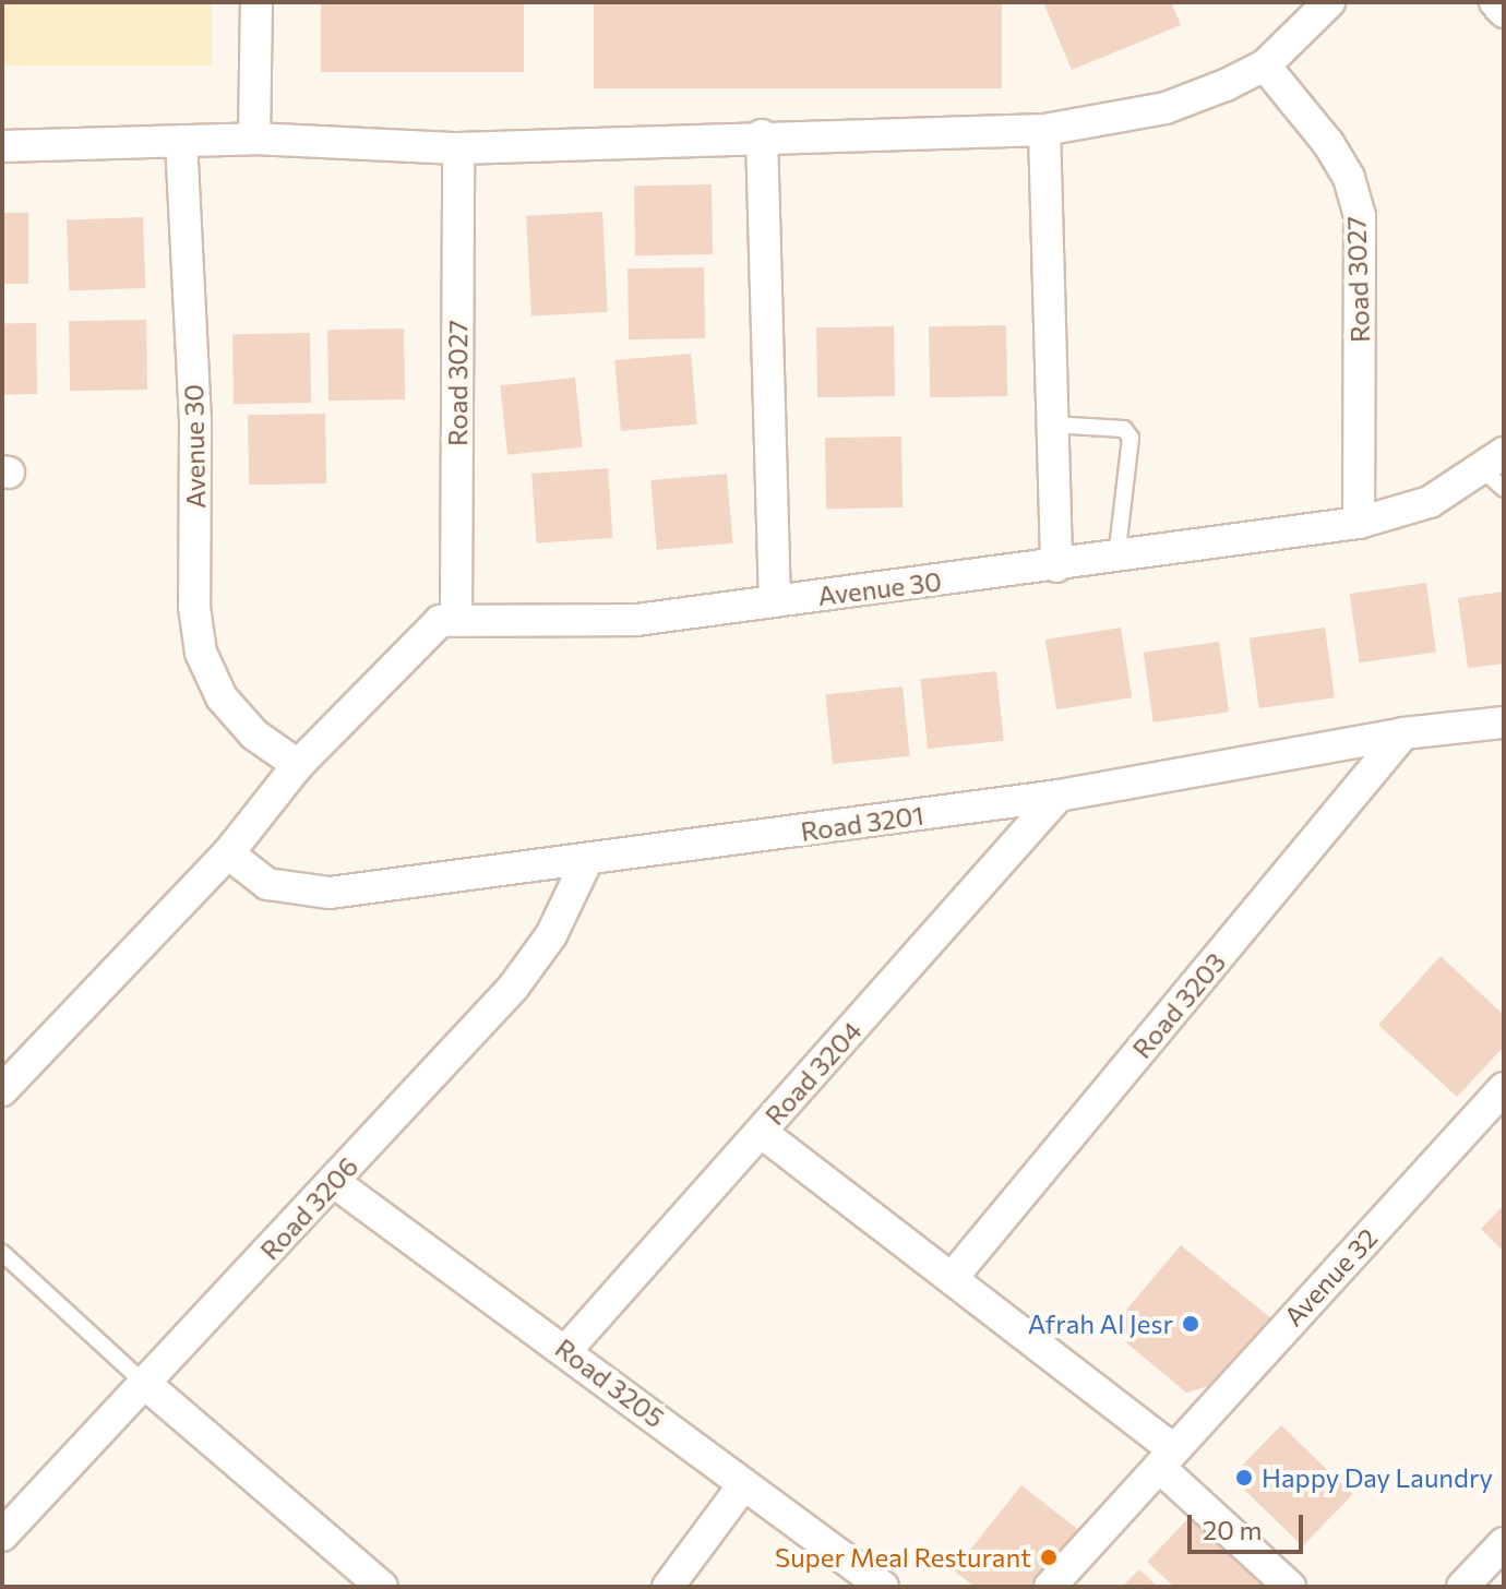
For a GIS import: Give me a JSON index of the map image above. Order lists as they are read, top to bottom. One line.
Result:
{"streets":{"street":["Road 3027","Avenue 30","Road 3201","Road 3203","Road 3204","Road 3206","Avenue 32","Road 3205"]},"crossings":[["Road 3027","Avenue 30"],["Road 3201","Road 3203"],["Road 3201","Road 3204"],["Road 3201","Road 3206"],["Road 3204","Road 3205"],["Road 3206","Road 3205"]],"places":["Afrah Al Jesr","Happy Day Laundry","Super Meal Resturant"],"scale_bar":"20 m"}
